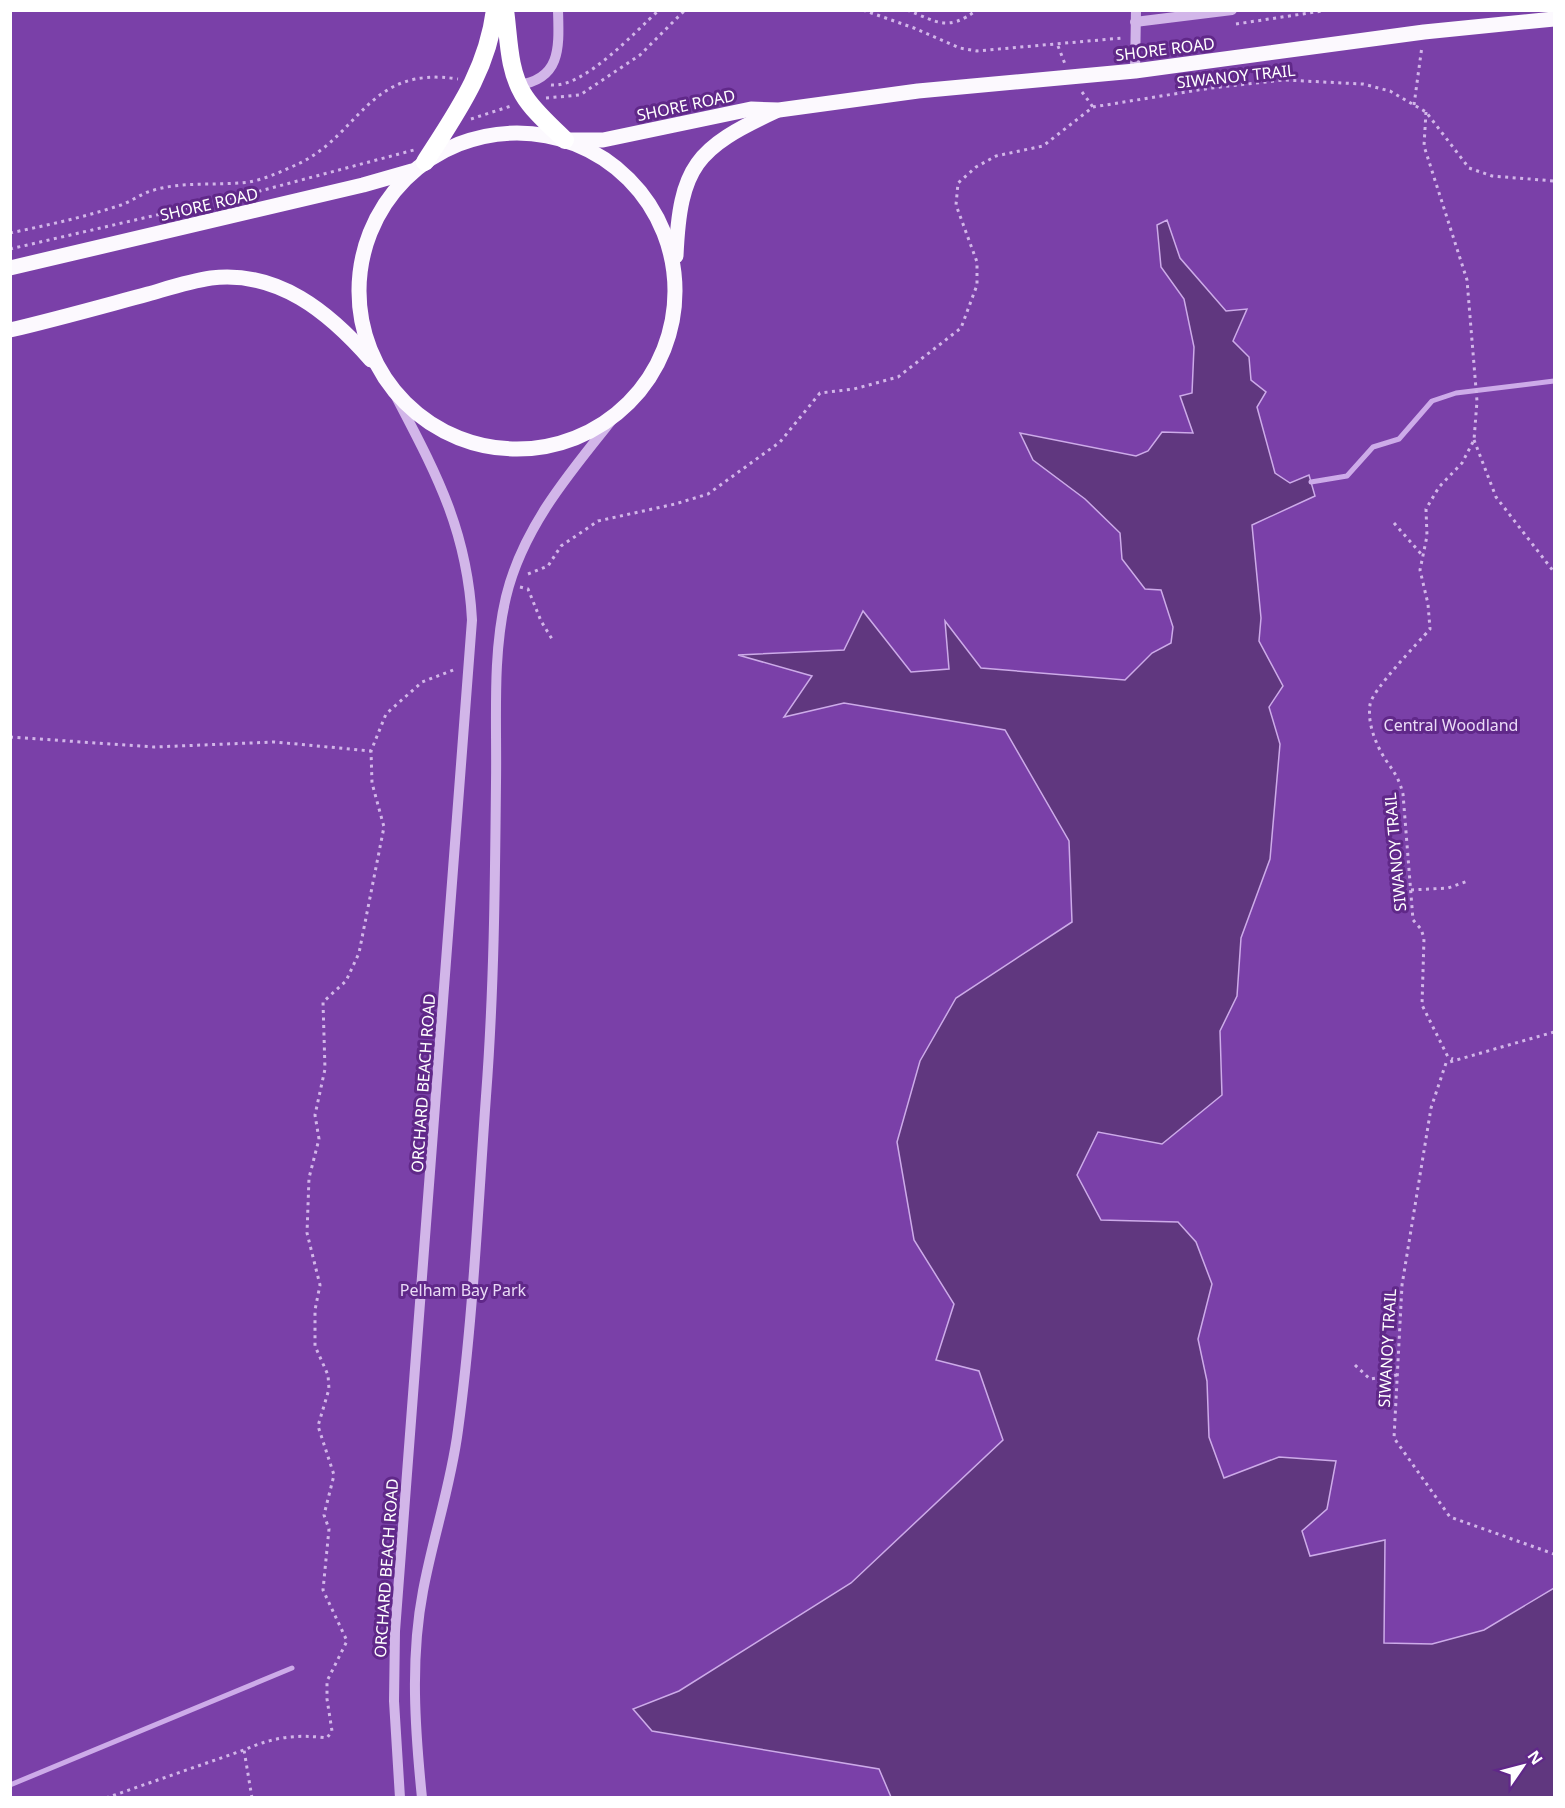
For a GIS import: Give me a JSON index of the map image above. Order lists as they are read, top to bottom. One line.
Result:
{"streets":{"main road":["SHORE ROAD"],"street":["ORCHARD BEACH ROAD"],"path":["SIWANOY TRAIL"]},"parks":["Central Woodland","Pelham Bay Park"],"north":"top right"}
